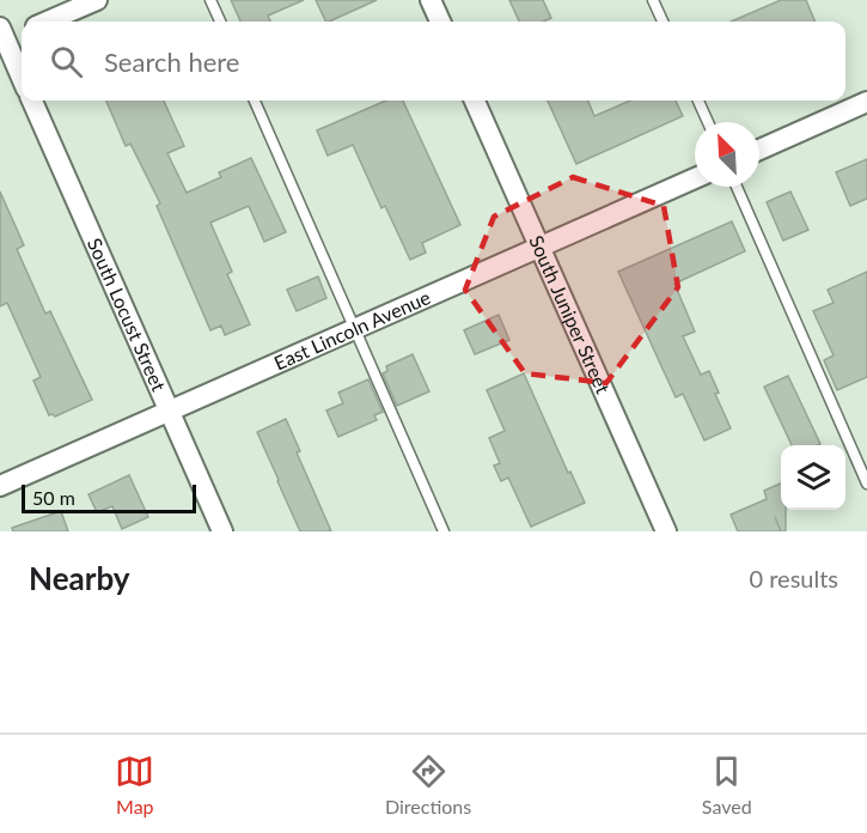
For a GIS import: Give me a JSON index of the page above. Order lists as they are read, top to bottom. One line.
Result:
{"streets":{"street":["South Locust Street","South Juniper Street","East Lincoln Avenue"]},"crossings":[["South Locust Street","East Lincoln Avenue"],["South Juniper Street","East Lincoln Avenue"]],"scale_bar":"50 m","north":"top left","page":{"search":"Search here","scale":"50 m","heading":["Nearby","0 results"],"nav":["Map","Directions","Saved"]}}
